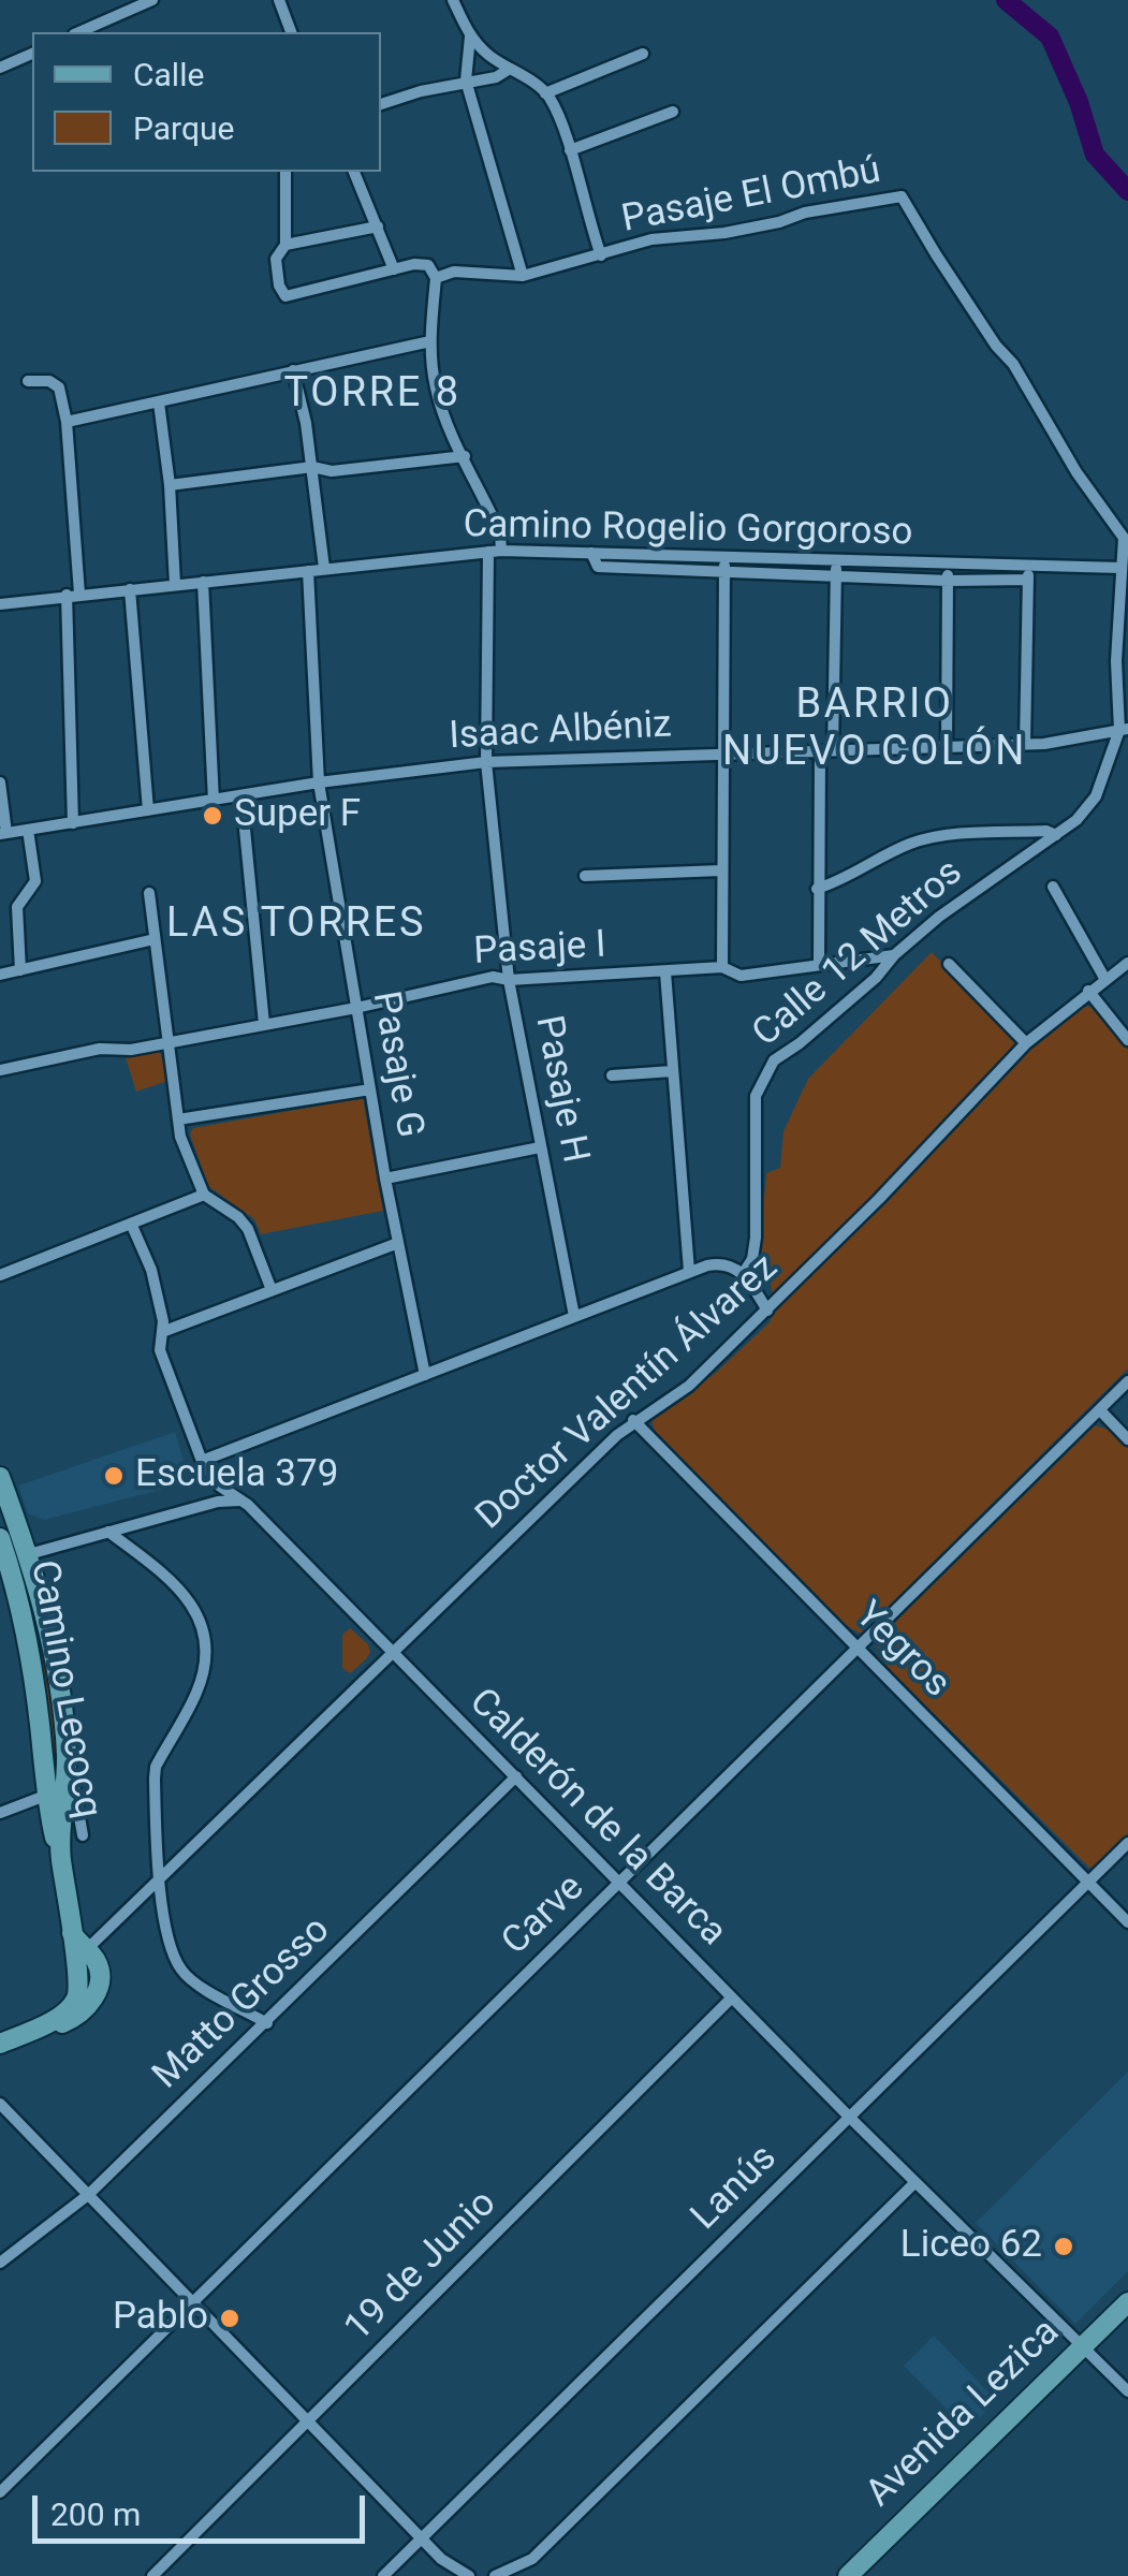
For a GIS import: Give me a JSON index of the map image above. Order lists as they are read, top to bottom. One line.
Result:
{"streets":{"street":["Pasaje El Ombú","Camino Rogelio Gorgoroso","Isaac Albéniz","Pasaje I","Calle 12 Metros","Pasaje G","Pasaje H","Doctor Valentín Álvarez","Yegros","Camino Lecocq","Calderón de la Barca","Carve","Matto Grosso","Lanús","19 de Junio","Avenida Lezica"]},"crossings":[["Pasaje El Ombú","Camino Rogelio Gorgoroso"],["Pasaje El Ombú","Pasaje H"],["Camino Rogelio Gorgoroso","Pasaje G"],["Camino Rogelio Gorgoroso","Pasaje H"],["Isaac Albéniz","Calle 12 Metros"],["Isaac Albéniz","Pasaje G"],["Isaac Albéniz","Pasaje H"],["Pasaje I","Calle 12 Metros"],["Pasaje I","Pasaje G"],["Pasaje I","Pasaje H"],["Doctor Valentín Álvarez","Yegros"],["Doctor Valentín Álvarez","Camino Lecocq"],["Doctor Valentín Álvarez","Calderón de la Barca"],["Yegros","Carve"],["Yegros","Lanús"],["Calderón de la Barca","Carve"],["Calderón de la Barca","Matto Grosso"],["Calderón de la Barca","Lanús"],["Calderón de la Barca","19 de Junio"],["Calderón de la Barca","Avenida Lezica"]],"districts":["TORRE 8","BARRIO NUEVO COLÓN","LAS TORRES"],"places":["Super F","Escuela 379","Liceo 62","Pablo"],"legend":["Calle","Parque"],"scale_bar":"200 m"}
